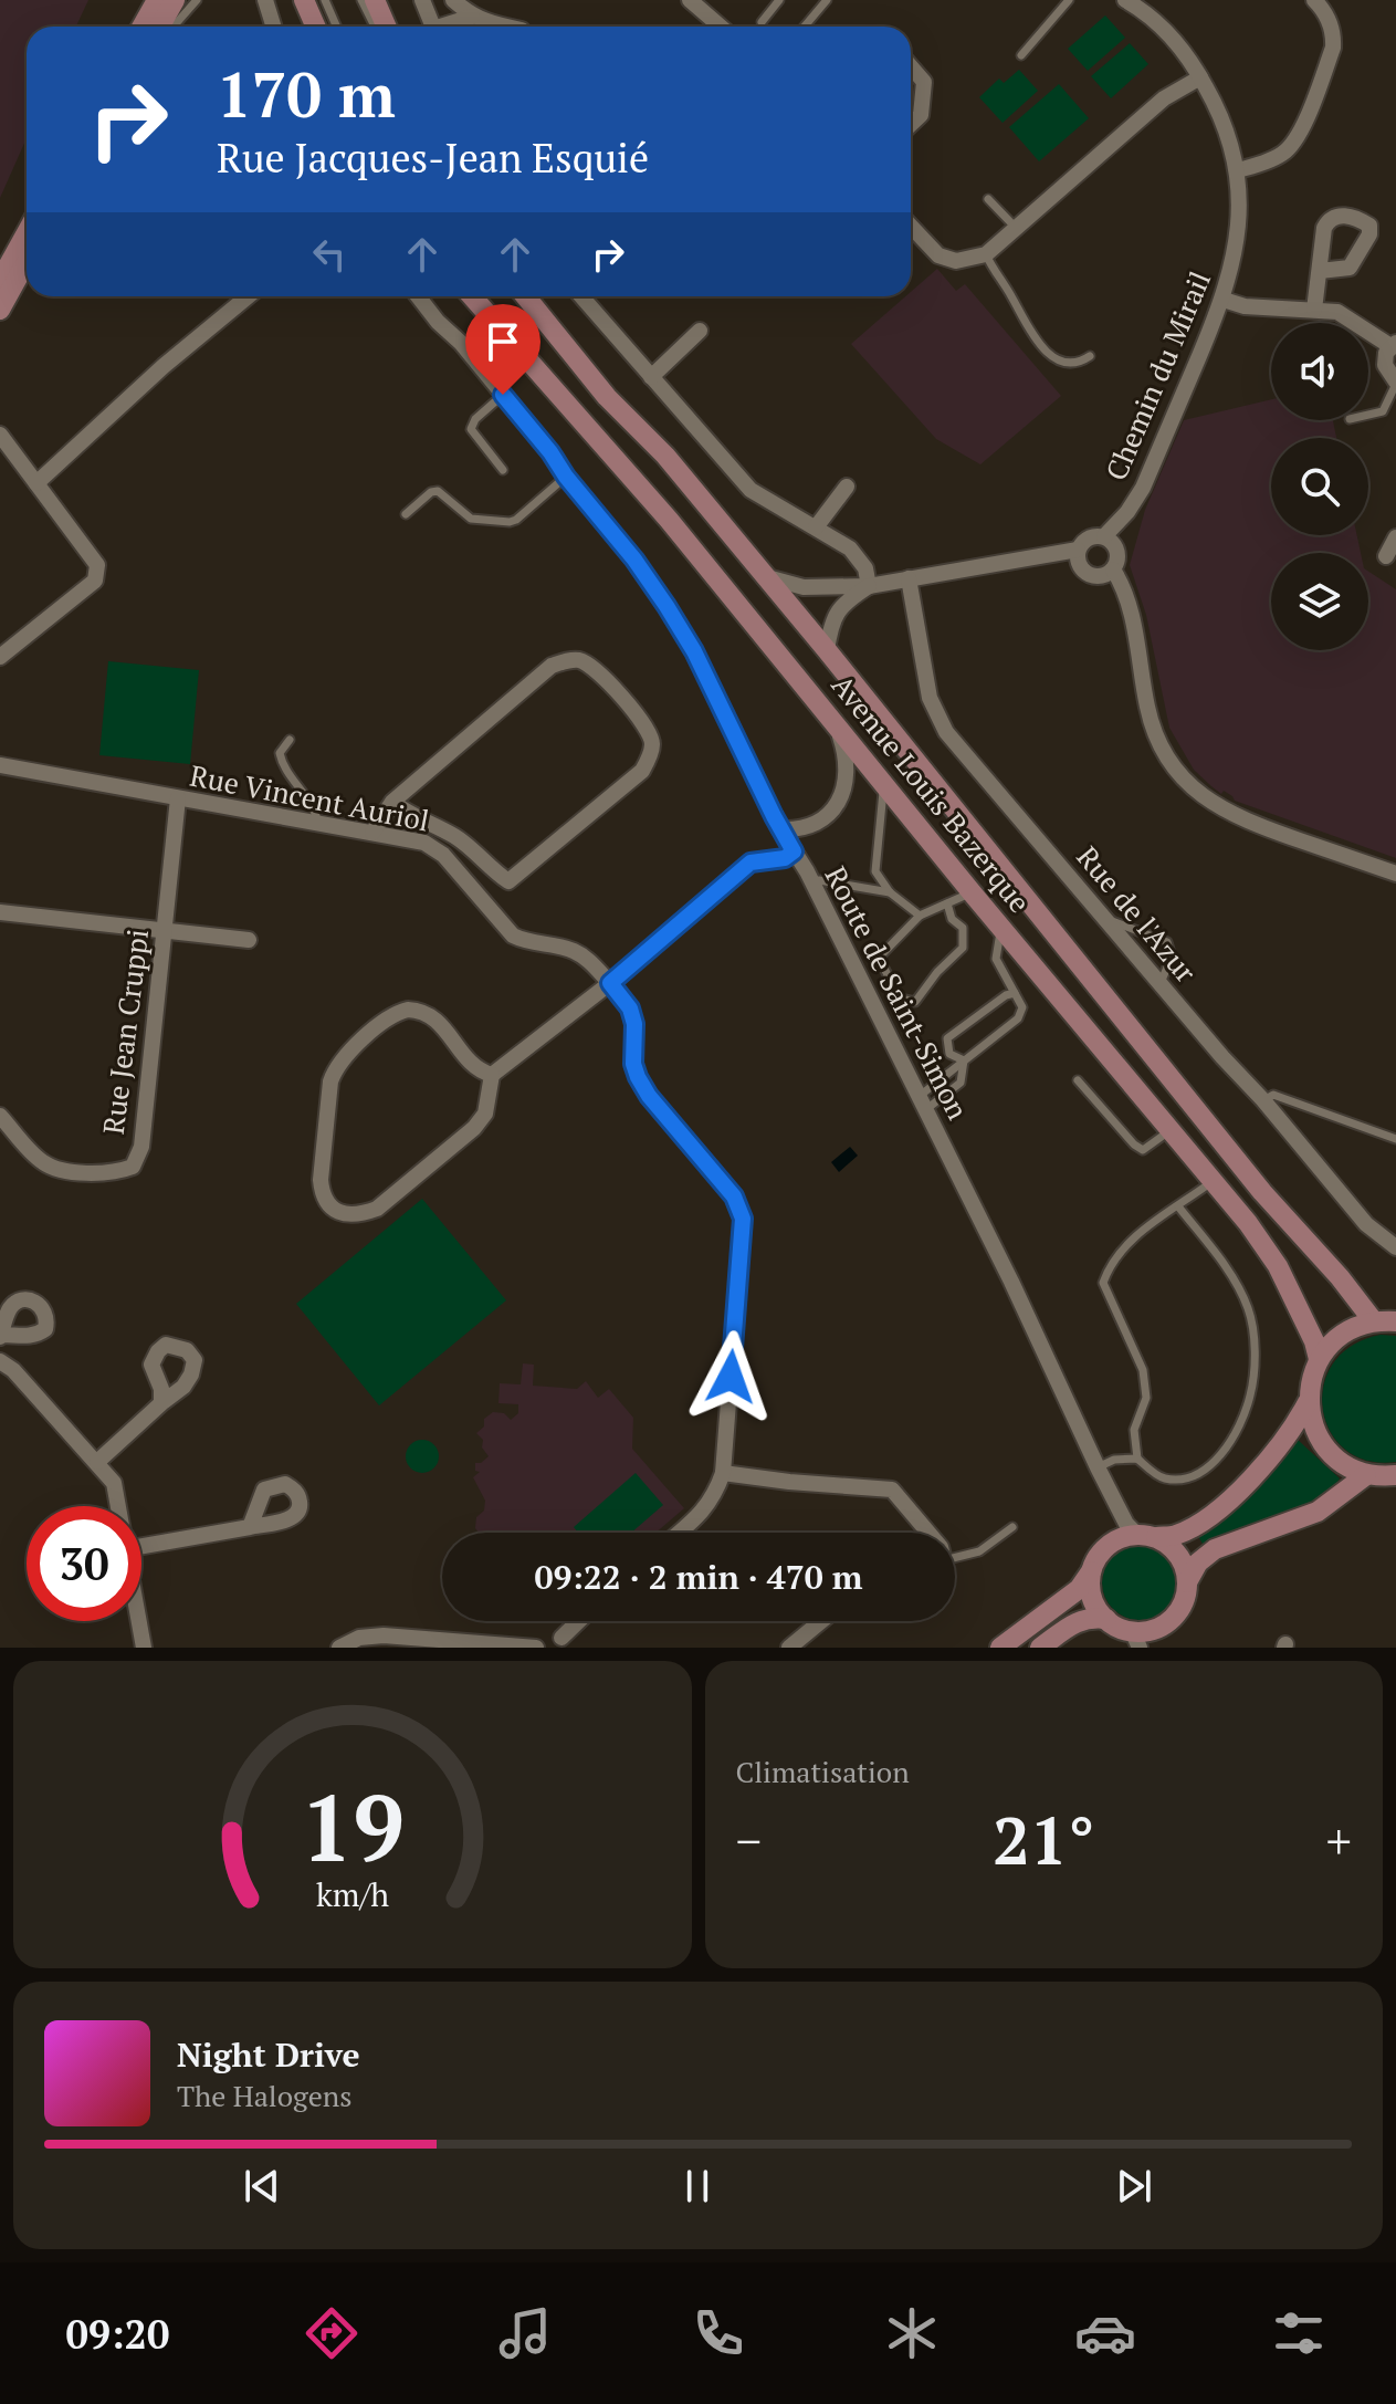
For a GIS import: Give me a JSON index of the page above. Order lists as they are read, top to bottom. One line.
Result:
{"streets":{"main road":["Avenue Louis Bazerque"],"street":["Chemin du Mirail","Rue Vincent Auriol","Rue de l'Azur","Route de Saint-Simon","Rue Jean Cruppi"]},"crossings":[["Rue Vincent Auriol","Rue Jean Cruppi"]],"page":{"turn":["170 m","Rue Jacques-Jean Esquié"],"limit":"30","trip":"09:22 · 2 min · 470 m","tile":"Climatisation","heat":["−","21°","+"],"song":["Night Drive","The Halogens"],"tabs":"09:20","gauge":["19","km/h"]}}
